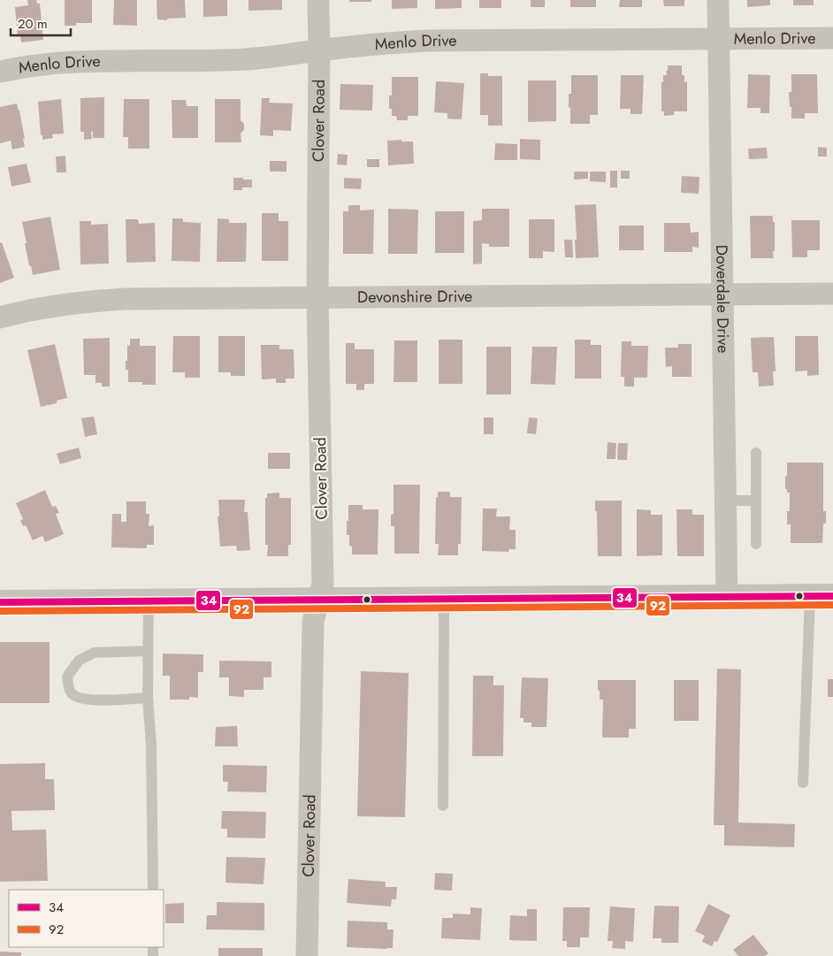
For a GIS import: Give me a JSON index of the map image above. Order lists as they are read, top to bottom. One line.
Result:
{"streets":{"street":["Menlo Drive","Clover Road","Devonshire Drive","Doverdale Drive"]},"crossings":[["Menlo Drive","Clover Road"],["Menlo Drive","Doverdale Drive"],["Clover Road","Devonshire Drive"],["Devonshire Drive","Doverdale Drive"]],"lines":["transit line 34","transit line 92"],"legend":["34","92"],"scale_bar":"20 m"}
